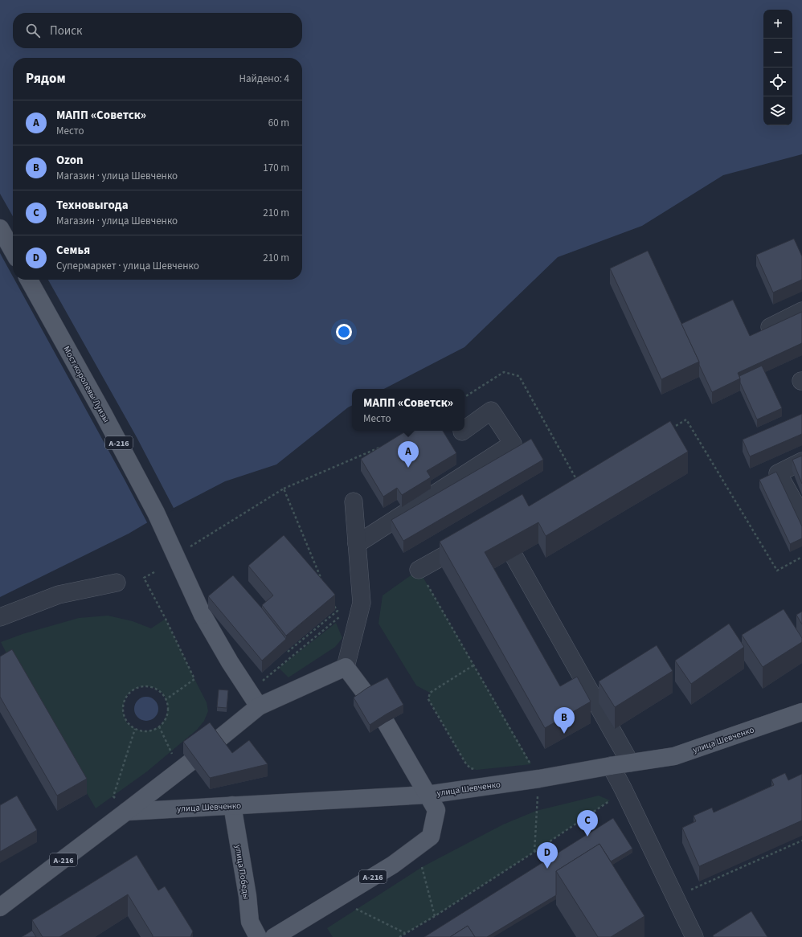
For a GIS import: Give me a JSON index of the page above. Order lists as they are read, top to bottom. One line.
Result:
{"streets":{"main road":["Мост королевы Луизы","А-216","улица Шевченко","улица Победы"]},"crossings":[["Мост королевы Луизы","А-216"],["А-216","улица Шевченко"],["улица Шевченко","улица Победы"]],"page":{"map_buttons":["+","−"],"search":"Поиск","heading":["Рядом","Найдено: 4"],"list":[{"mark":"A","name":"МАПП «Советск»","note":"Место","value":"60 m"},{"mark":"B","name":"Ozon","note":"Магазин · улица Шевченко","value":"170 m"},{"mark":"C","name":"Техновыгода","note":"Магазин · улица Шевченко","value":"210 m"},{"mark":"D","name":"Семья","note":"Супермаркет · улица Шевченко","value":"210 m"}],"popup":["МАПП «Советск»","Место"],"pins":["A","B","C","D"]}}
